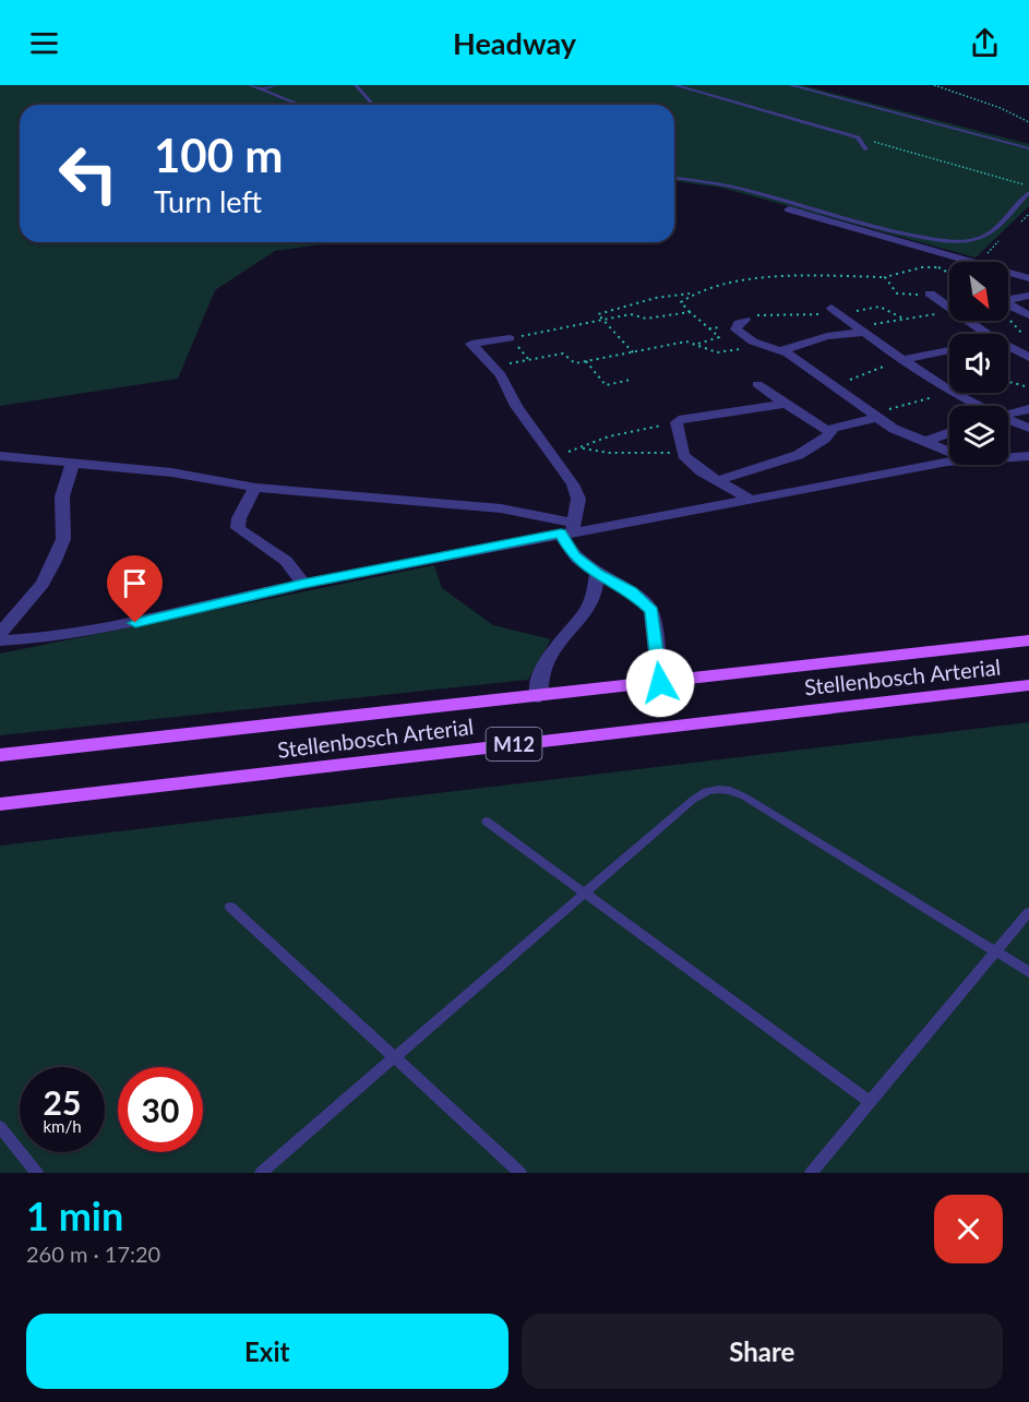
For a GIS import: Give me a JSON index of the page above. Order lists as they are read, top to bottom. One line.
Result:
{"streets":{"main road":["Stellenbosch Arterial","M12"]},"north":"bottom right","page":{"header":"Headway","turn":["100 m","Turn left"],"speed":"25 km/h","limit":"30","heading":["1 min","260 m · 17:20"],"buttons":["Exit","Share"]}}
